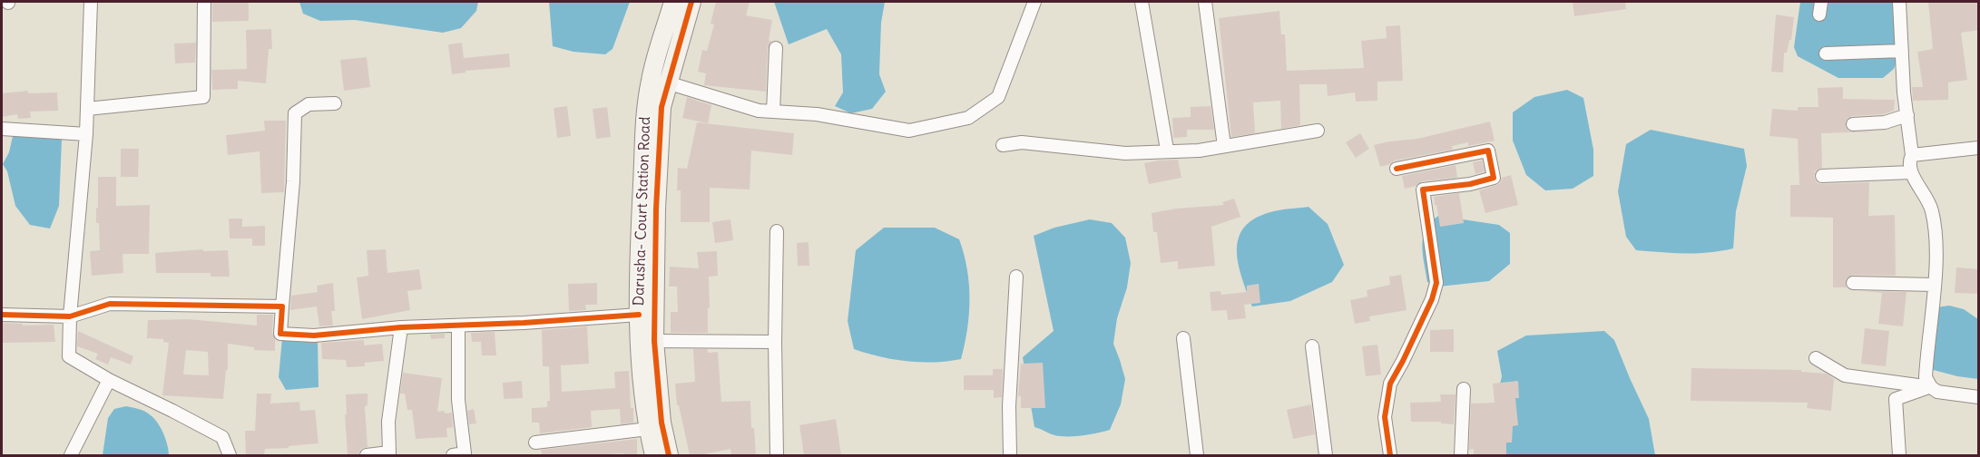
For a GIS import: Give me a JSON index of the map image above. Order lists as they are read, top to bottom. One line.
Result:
{"streets":{"street":["Darusha- Court Station Road"]}}
